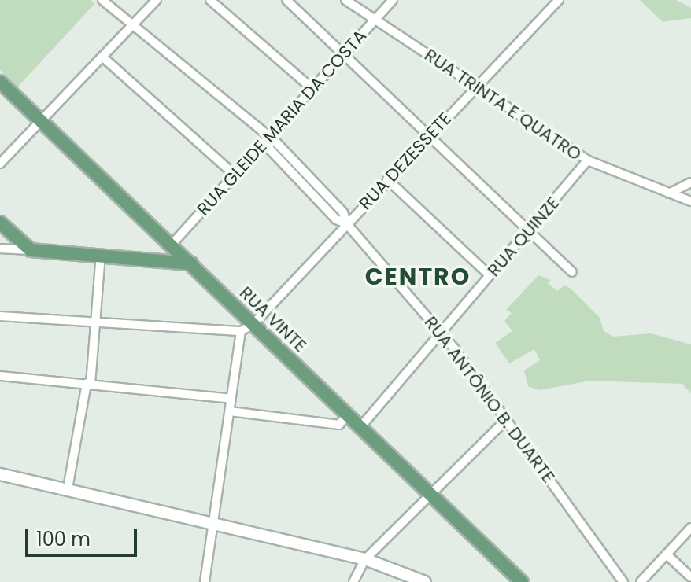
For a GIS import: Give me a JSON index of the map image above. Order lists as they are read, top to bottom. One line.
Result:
{"streets":{"main road":["RUA VINTE"],"street":["RUA TRINTA E QUATRO","RUA GLEIDE MARIA DA COSTA","RUA DEZESSETE","RUA QUINZE","RUA ANTÔNIO B. DUARTE"]},"crossings":[["RUA TRINTA E QUATRO","RUA GLEIDE MARIA DA COSTA"],["RUA TRINTA E QUATRO","RUA DEZESSETE"],["RUA TRINTA E QUATRO","RUA QUINZE"],["RUA GLEIDE MARIA DA COSTA","RUA VINTE"],["RUA GLEIDE MARIA DA COSTA","RUA ANTÔNIO B. DUARTE"],["RUA DEZESSETE","RUA VINTE"],["RUA DEZESSETE","RUA ANTÔNIO B. DUARTE"],["RUA QUINZE","RUA VINTE"],["RUA QUINZE","RUA ANTÔNIO B. DUARTE"]],"districts":["CENTRO"],"scale_bar":"100 m"}
